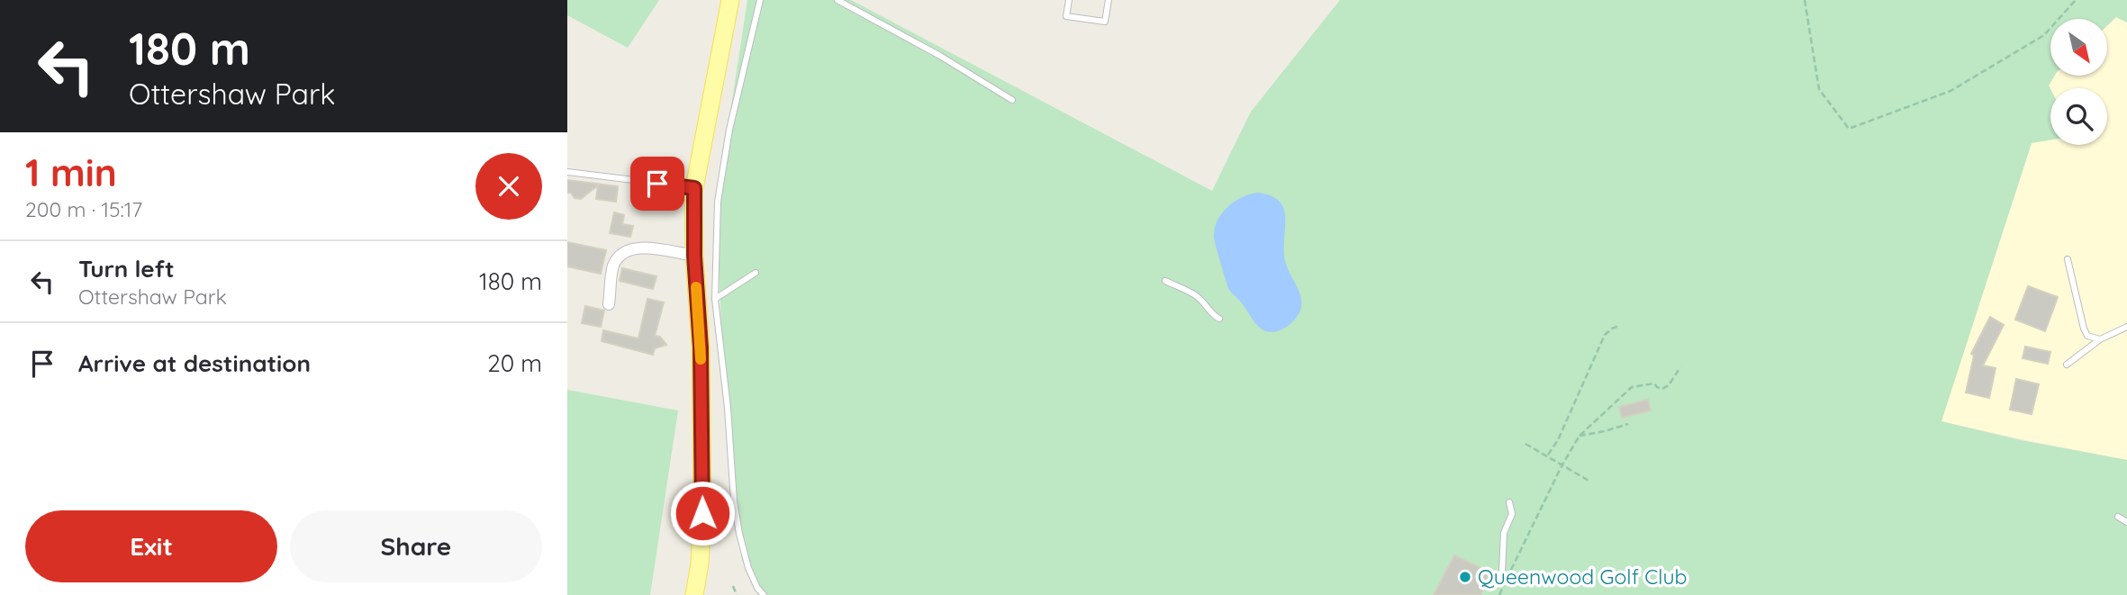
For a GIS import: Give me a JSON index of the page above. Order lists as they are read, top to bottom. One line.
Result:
{"places":["Queenwood Golf Club"],"north":"bottom right","page":{"turn":["180 m","Ottershaw Park"],"heading":["1 min","200 m · 15:17"],"list":[{"name":"Turn left","note":"Ottershaw Park","value":"180 m"},{"name":"Arrive at destination","value":"20 m"}],"buttons":["Exit","Share"]}}
